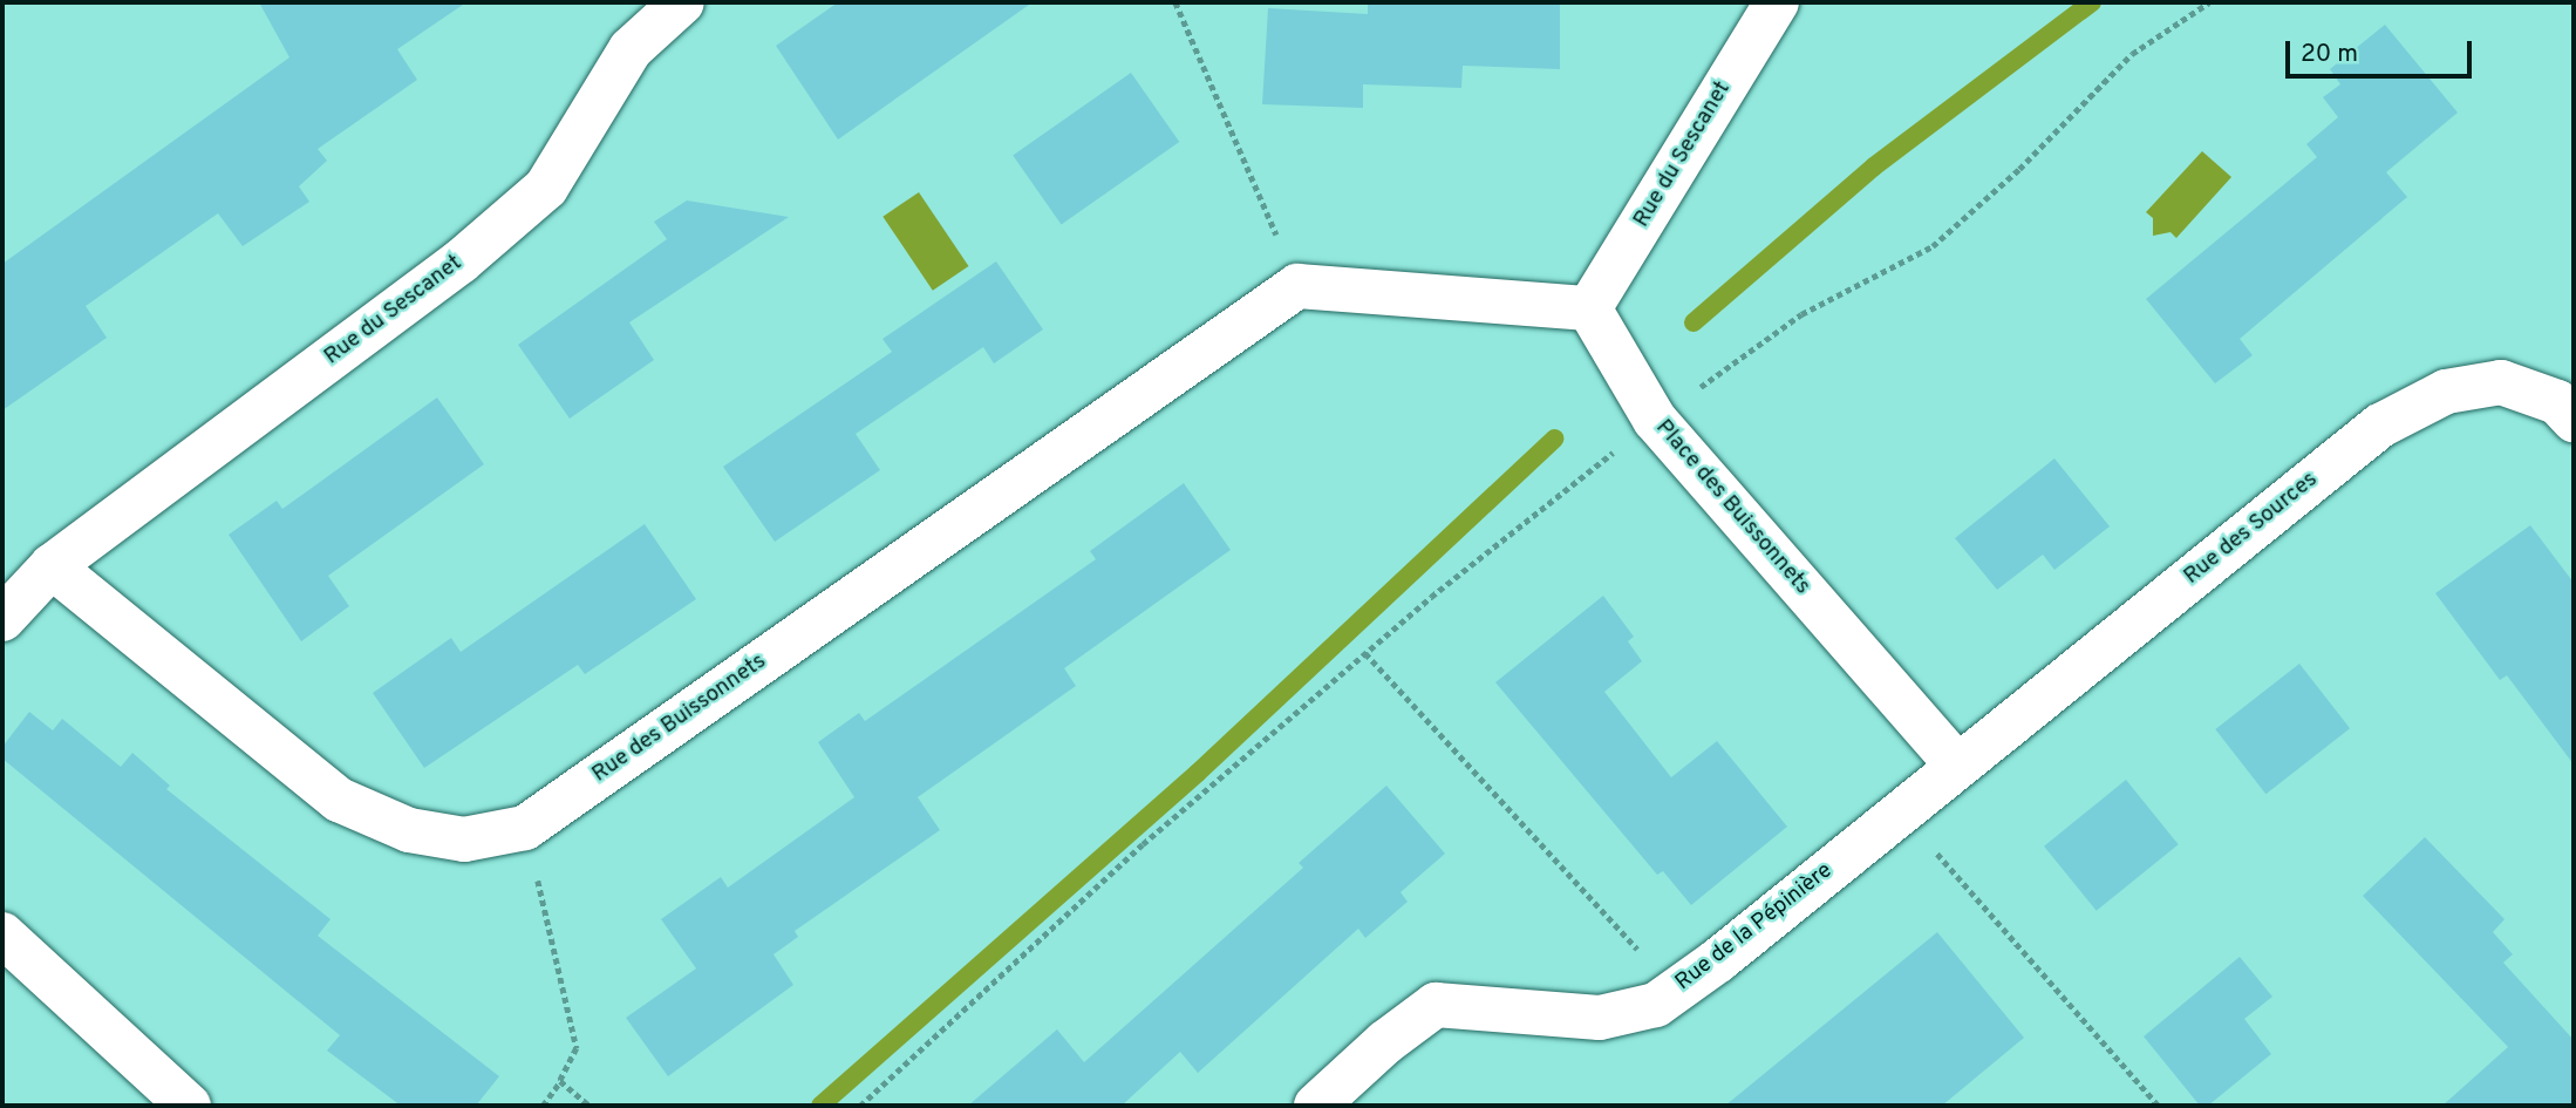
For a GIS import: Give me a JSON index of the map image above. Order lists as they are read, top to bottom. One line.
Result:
{"streets":{"street":["Rue du Sescanet","Place des Buissonnets","Rue des Sources","Rue des Buissonnets","Rue de la Pépinière"]},"crossings":[["Rue du Sescanet","Place des Buissonnets"],["Rue du Sescanet","Rue des Buissonnets"],["Place des Buissonnets","Rue des Sources"],["Place des Buissonnets","Rue de la Pépinière"],["Rue des Sources","Rue de la Pépinière"]],"scale_bar":"20 m"}
